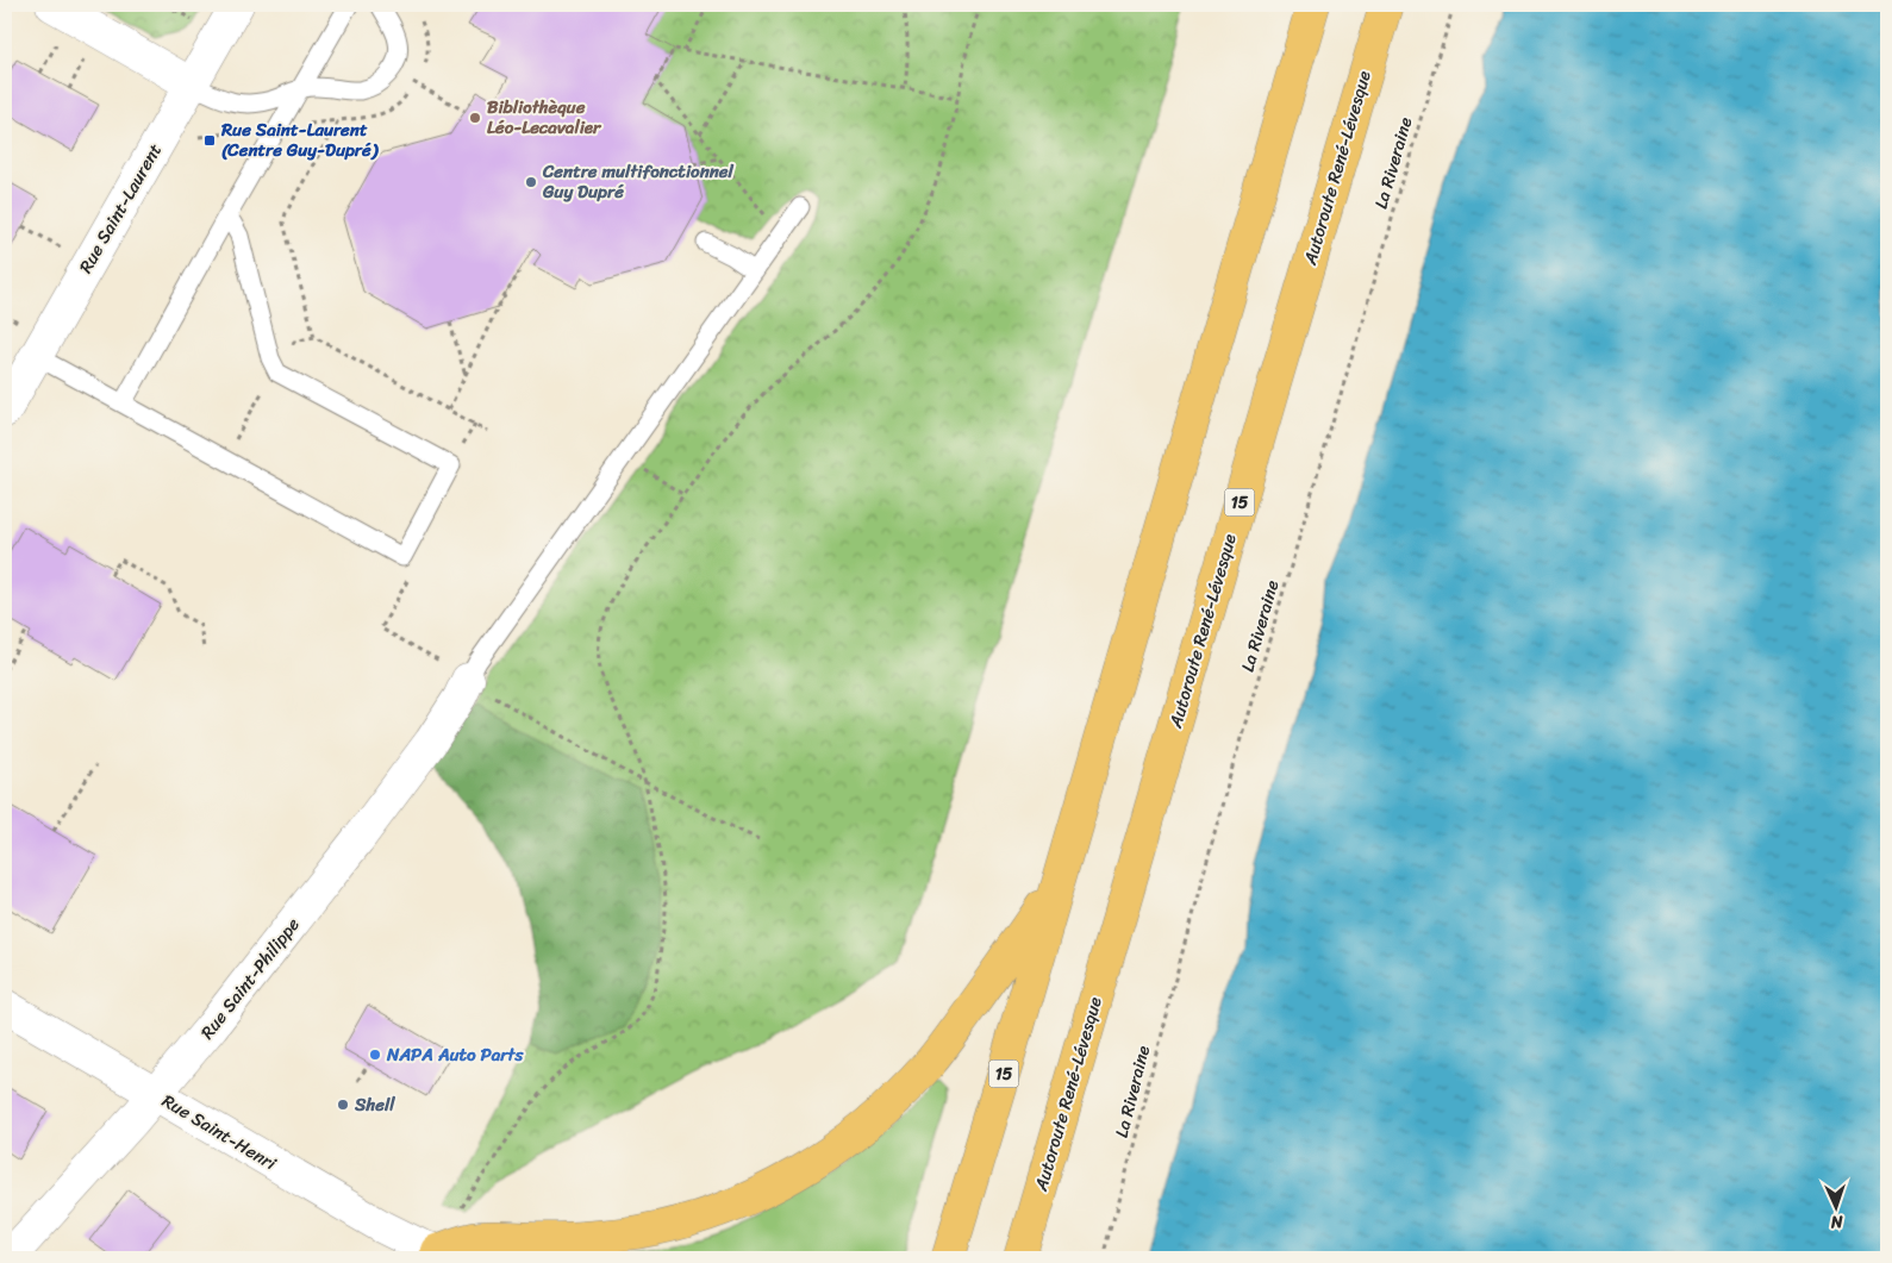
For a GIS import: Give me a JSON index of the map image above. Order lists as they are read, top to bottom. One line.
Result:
{"streets":{"highway":["Autoroute René-Lévesque","15"],"street":["Rue Saint-Laurent","Rue Saint-Philippe","Rue Saint-Henri"],"path":["La Riveraine"]},"crossings":[["Rue Saint-Philippe","Rue Saint-Henri"]],"places":{"other":["Bibliothèque Léo-Lecavalier","Centre multifonctionnel Guy Dupré","NAPA Auto Parts","Shell"],"transit":["Rue Saint-Laurent (Centre Guy-Dupré)"]},"north":"bottom"}
